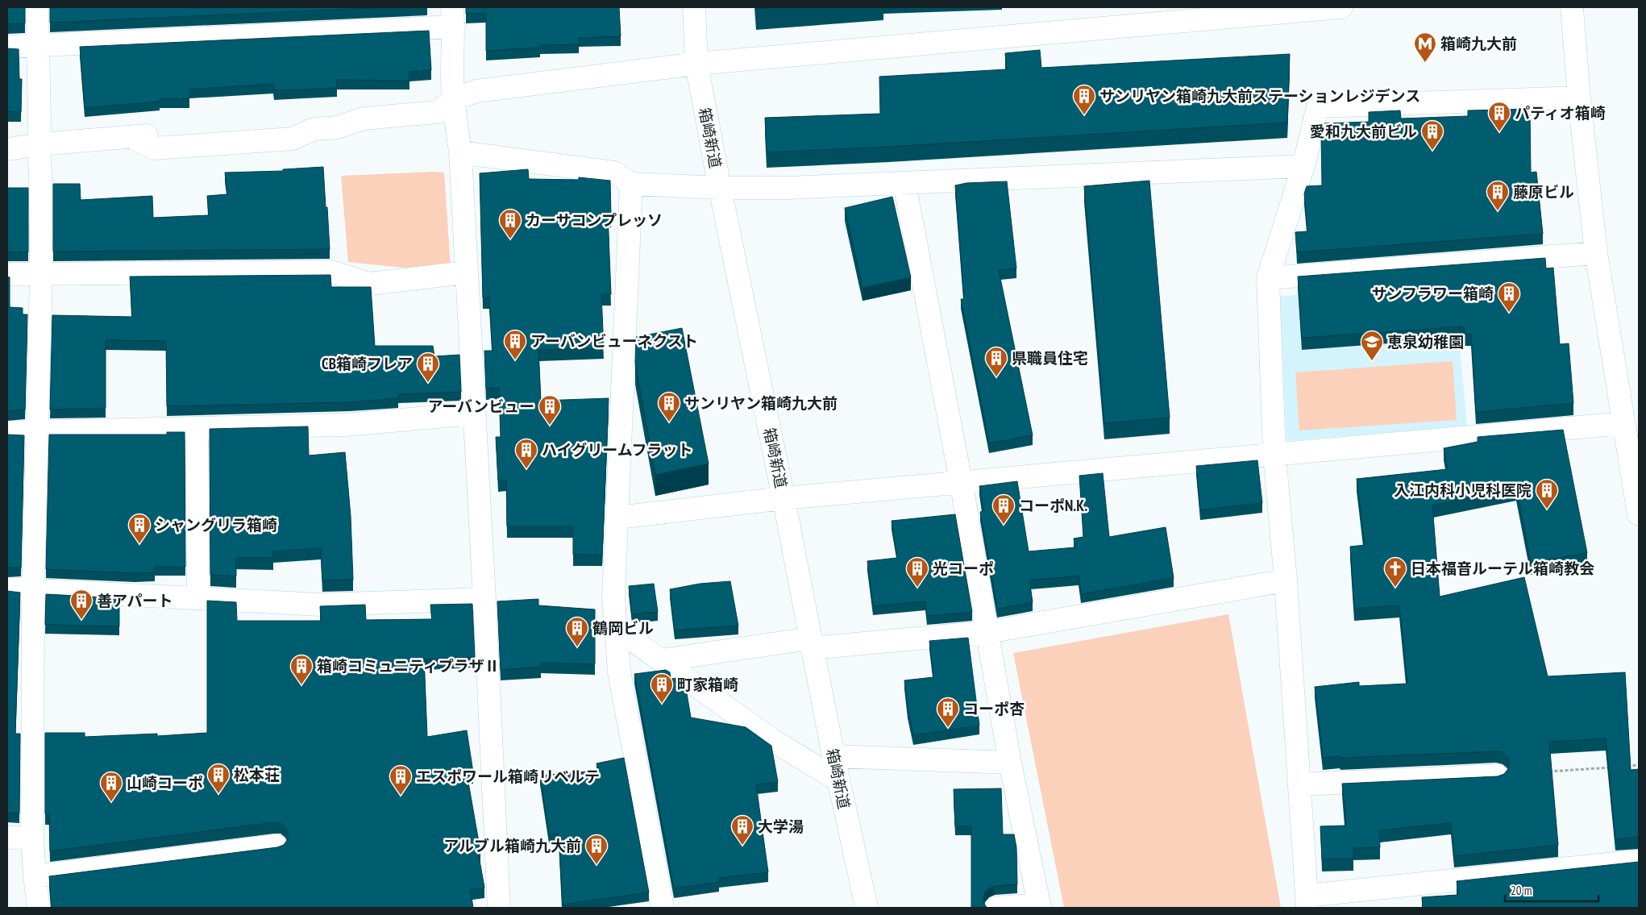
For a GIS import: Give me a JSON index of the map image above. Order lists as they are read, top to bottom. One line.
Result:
{"streets":{"street":["箱崎新道"]},"places":{"metro station":["箱崎九大前"],"building":["サンリヤン箱崎九大前ステーションレジデンス","パティオ箱崎","愛和九大前ビル","藤原ビル","カーサコンプレッソ","サンフラワー箱崎","アーバンビューネクスト","県職員住宅","CB箱崎フレア","サンリヤン箱崎九大前","アーバンビュー","ハイグリームフラット","入江内科小児科医院","コーポN.K.","シャングリラ箱崎","光コーポ","善アパート","鶴岡ビル","箱崎コミュニティプラザⅡ","町家箱崎","コーポ杏","松本荘","エスポワール箱崎リベルテ","山崎コーポ","大学湯","アルブル箱崎九大前"],"school or university":["恵泉幼稚園"],"church":["日本福音ルーテル箱崎教会"]},"scale_bar":"20 m"}
